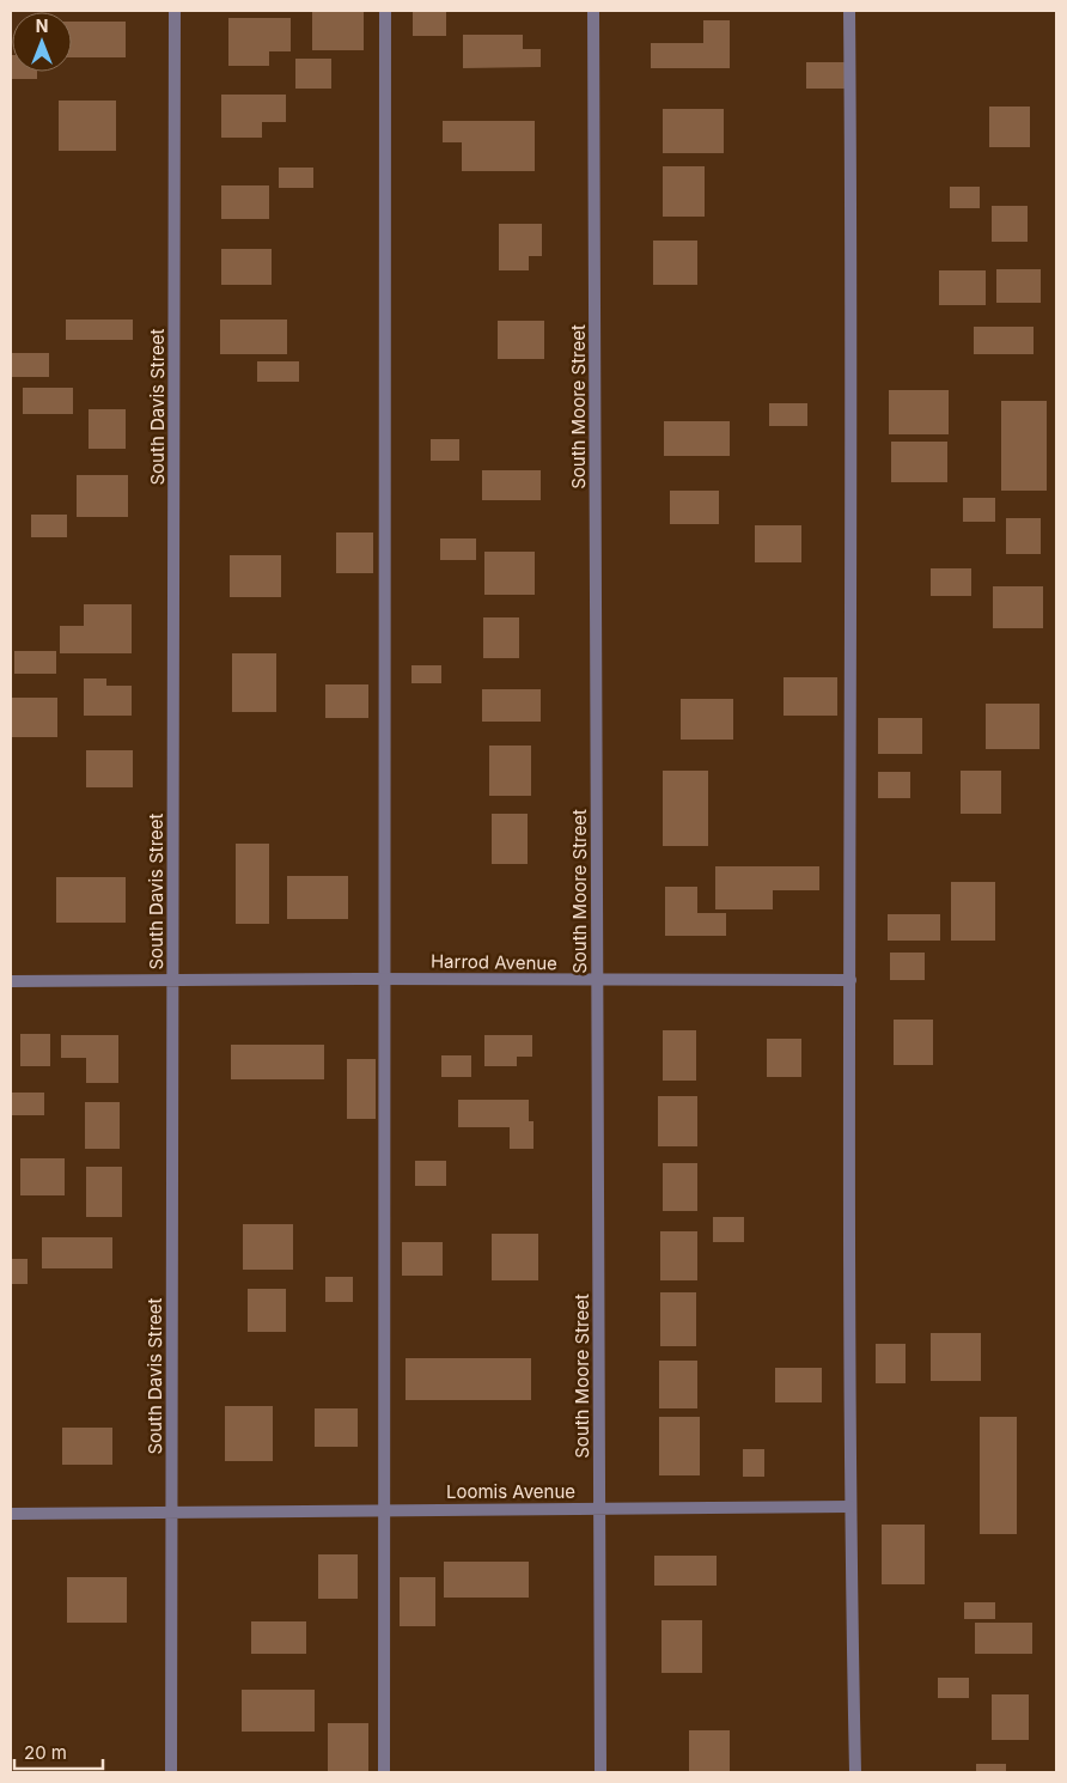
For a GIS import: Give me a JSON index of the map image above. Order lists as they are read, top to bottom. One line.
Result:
{"streets":{"street":["South Davis Street","South Moore Street","Harrod Avenue","Loomis Avenue"]},"crossings":[["South Davis Street","Harrod Avenue"],["South Davis Street","Loomis Avenue"],["South Moore Street","Harrod Avenue"],["South Moore Street","Loomis Avenue"]],"scale_bar":"20 m","north":"top"}
